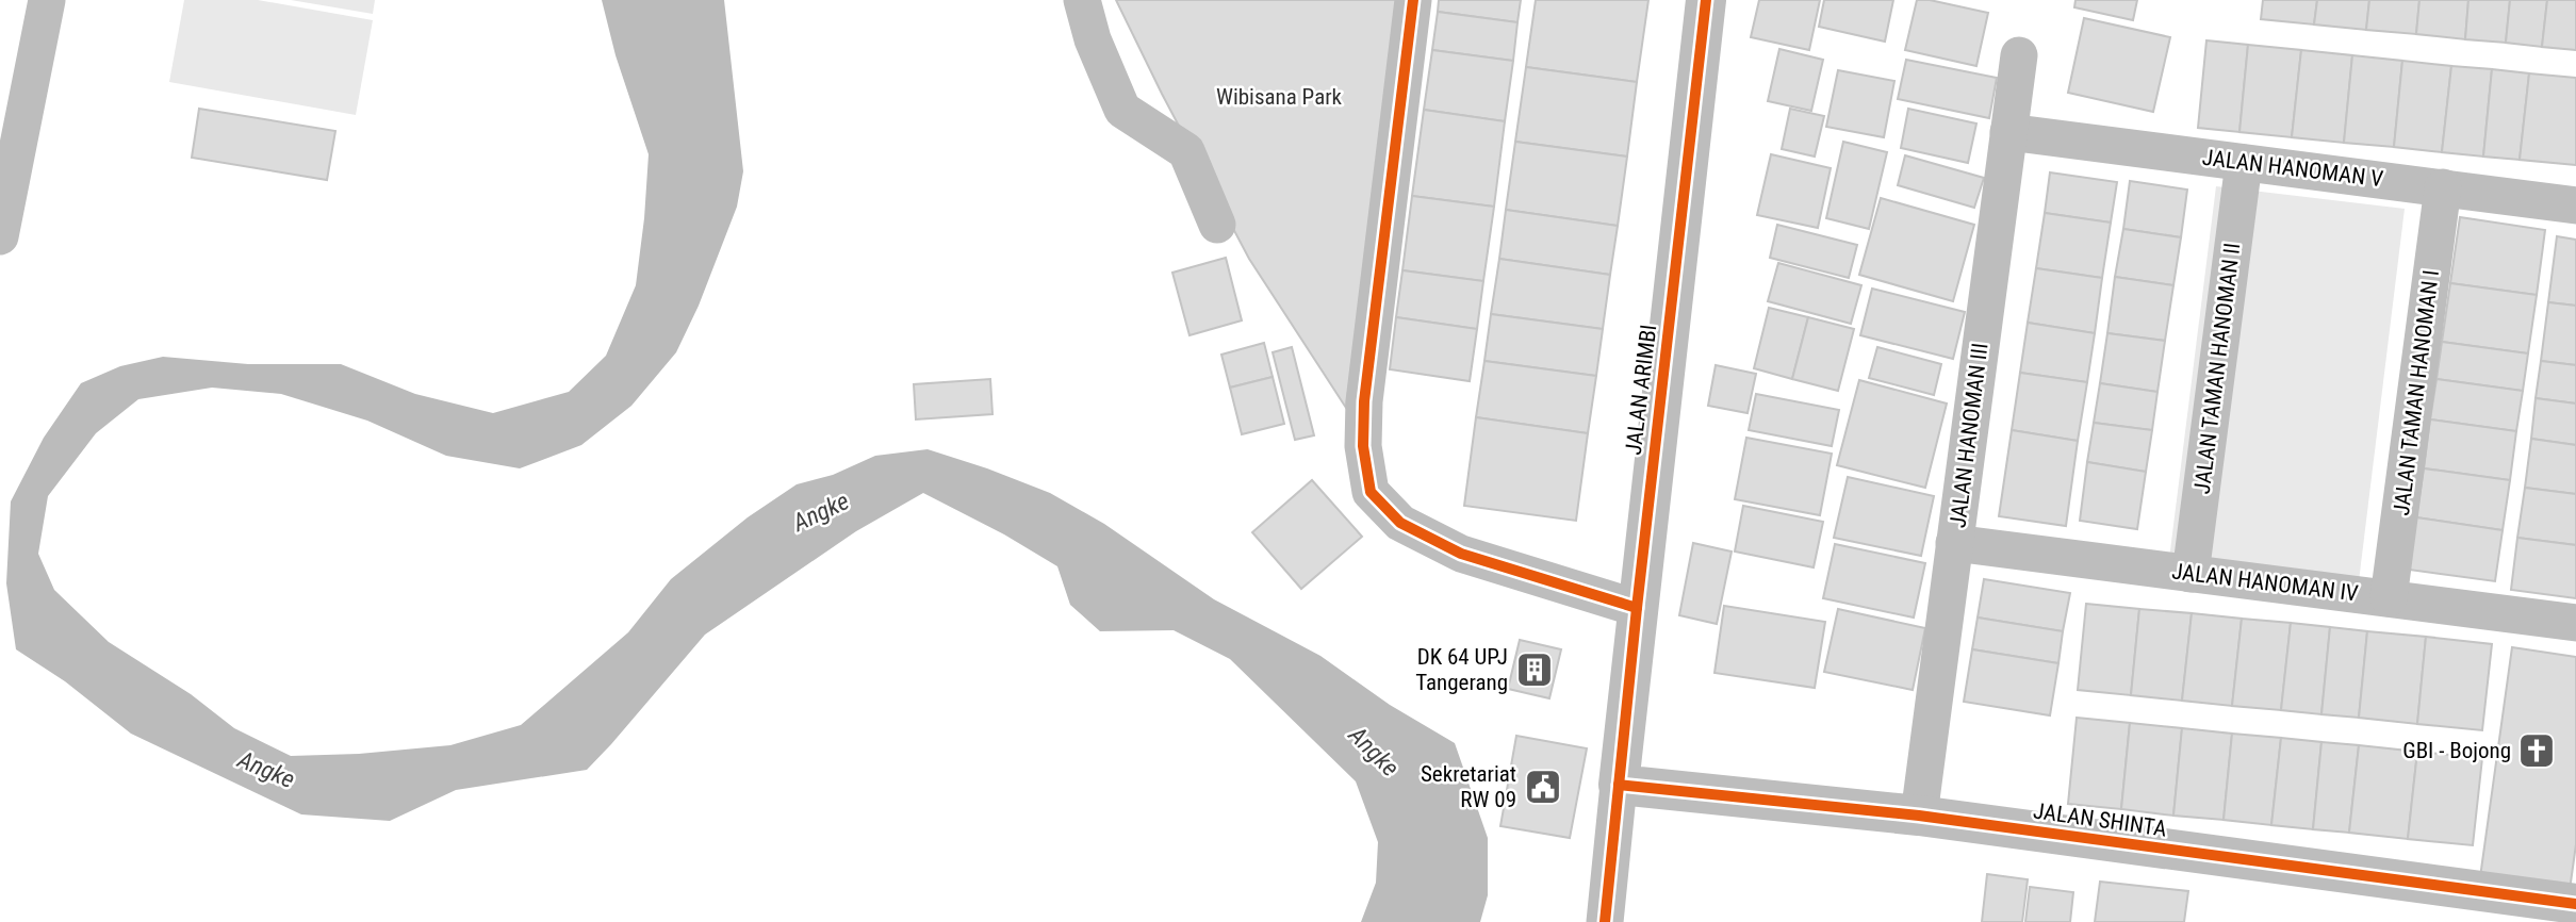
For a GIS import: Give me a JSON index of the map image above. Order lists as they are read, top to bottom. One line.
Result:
{"streets":{"street":["JALAN HANOMAN V","JALAN TAMAN HANOMAN II","JALAN ARIMBI","JALAN TAMAN HANOMAN I","JALAN HANOMAN III","JALAN HANOMAN IV","JALAN SHINTA"]},"crossings":[["JALAN HANOMAN V","JALAN TAMAN HANOMAN II"],["JALAN HANOMAN V","JALAN TAMAN HANOMAN I"],["JALAN HANOMAN V","JALAN HANOMAN III"],["JALAN TAMAN HANOMAN II","JALAN HANOMAN IV"],["JALAN ARIMBI","JALAN SHINTA"],["JALAN TAMAN HANOMAN I","JALAN HANOMAN IV"],["JALAN HANOMAN III","JALAN HANOMAN IV"],["JALAN HANOMAN III","JALAN SHINTA"]],"water":["Angke"],"parks":["Wibisana Park"],"places":{"building":["DK 64 UPJ Tangerang"],"church":["GBI - Bojong"],"public building":["Sekretariat RW 09"]}}
